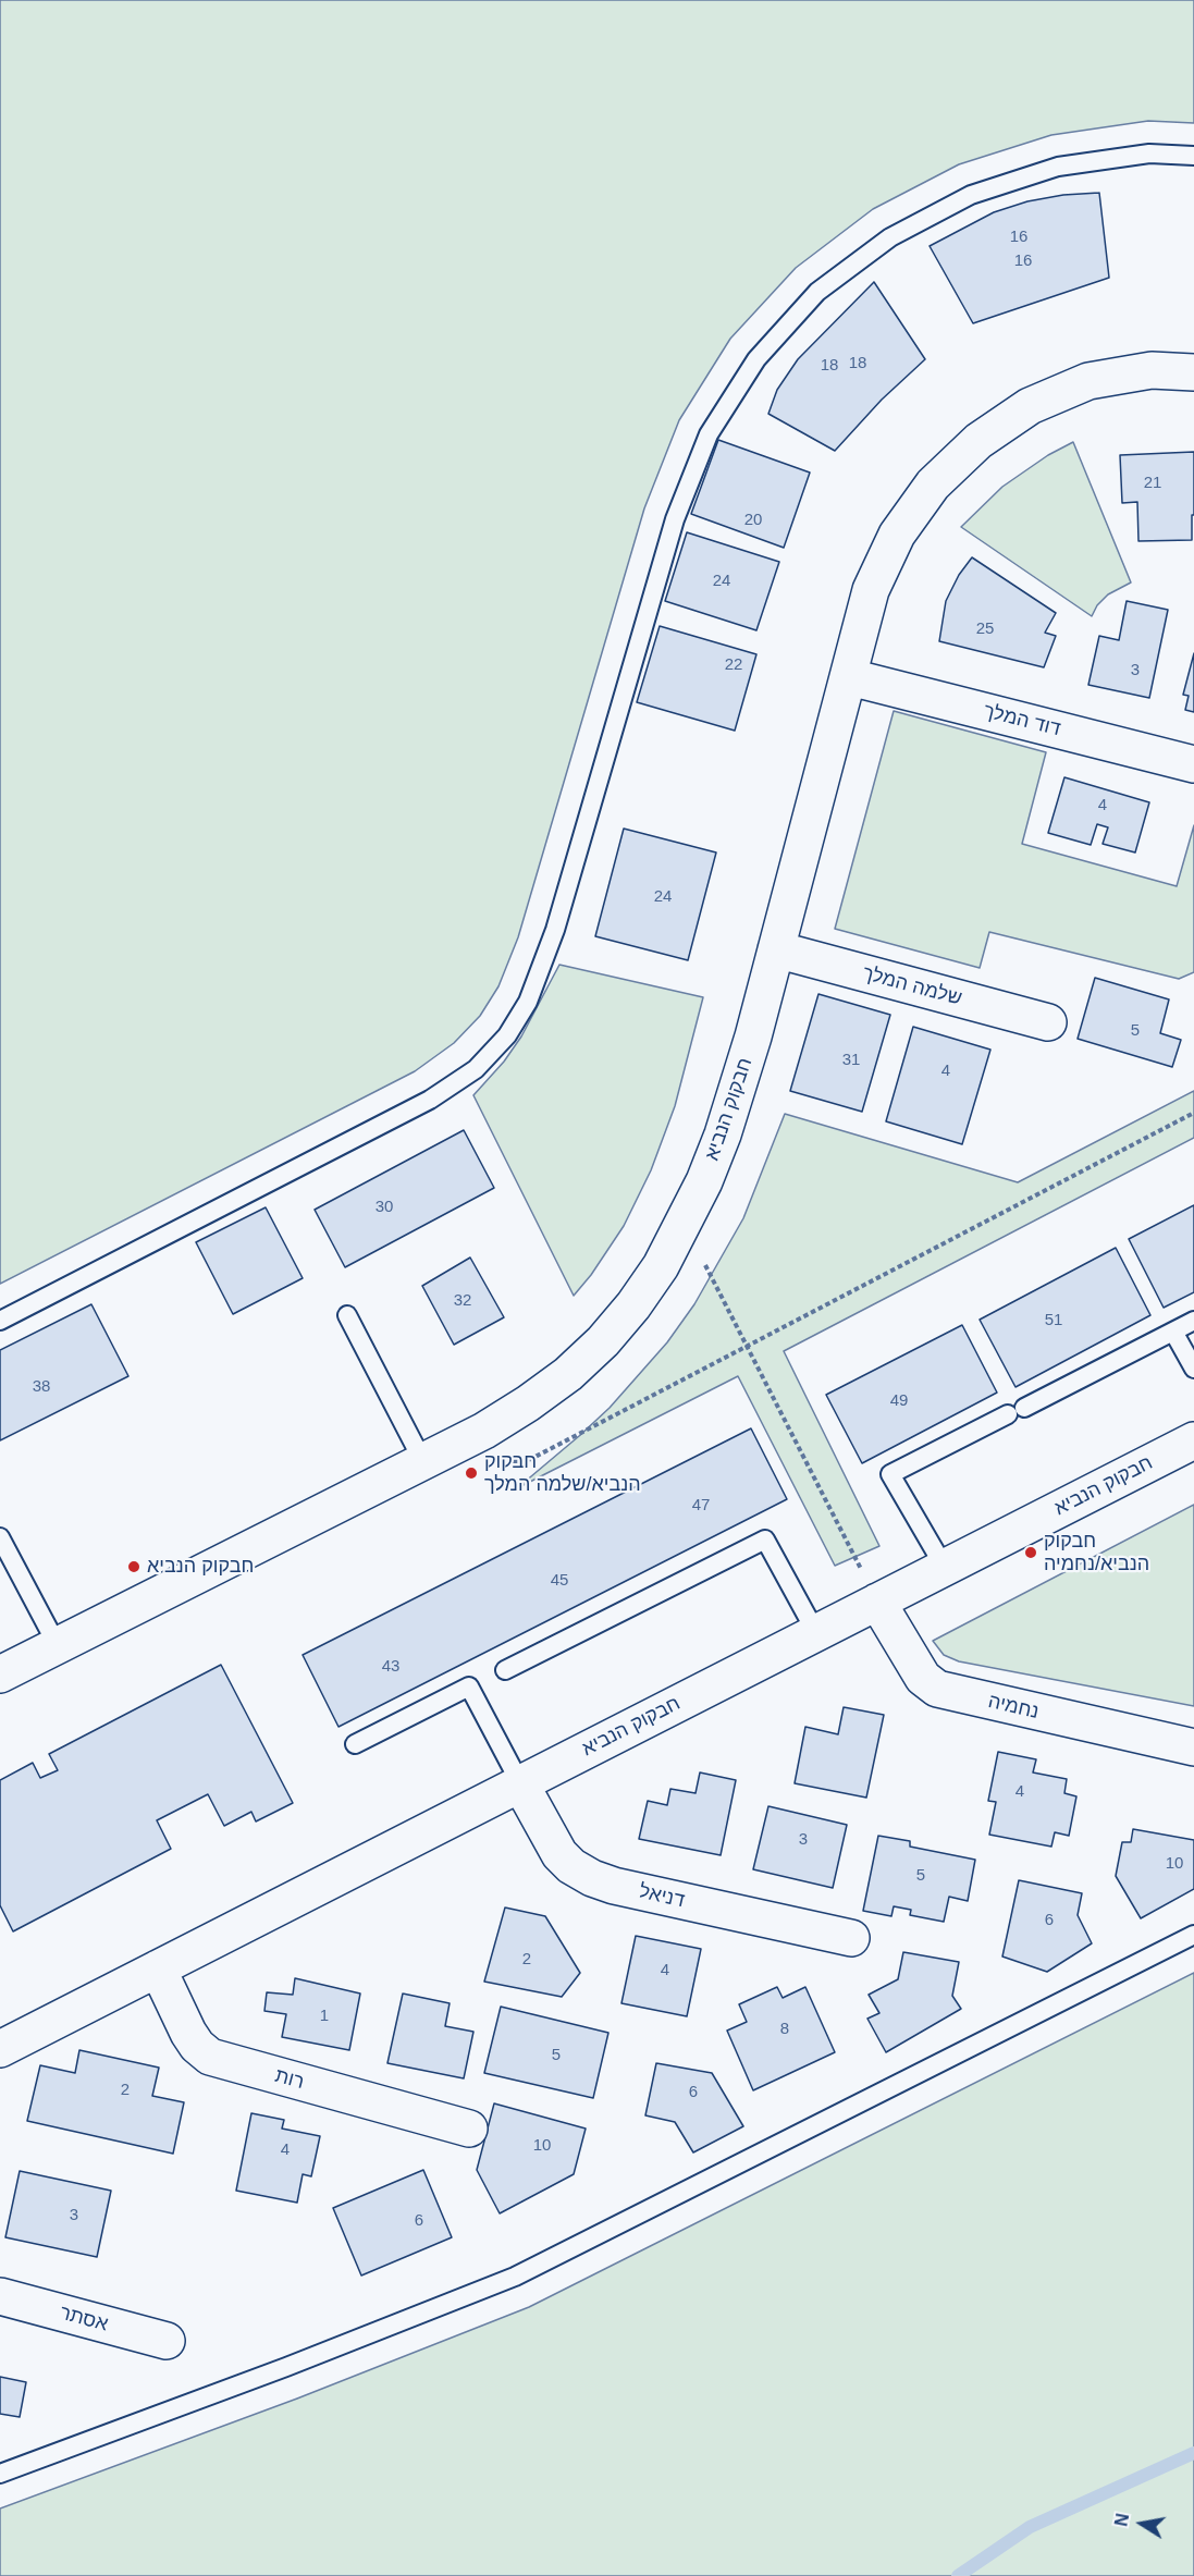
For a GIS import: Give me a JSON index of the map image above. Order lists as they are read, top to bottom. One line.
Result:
{"streets":{"street":["דוד המלך","שלמה המלך","חבקוק הנביא","נחמיה","דניאל","רות","אסתר"]},"crossings":[["דוד המלך","חבקוק הנביא"],["שלמה המלך","חבקוק הנביא"],["חבקוק הנביא","נחמיה"],["חבקוק הנביא","דניאל"],["חבקוק הנביא","רות"]],"places":["חבקוק הנביא/שלמה המלך","חבקוק הנביא/נחמיה","חבקוק הנביא"],"house_numbers":["16","16","18","18","21","20","24","25","22","3","4","24","5","31","4","30","32","51","38","49","47","45","43","4","3","10","5","6","2","4","1","8","5","2","6","10","4","3","6"],"north":"left"}
